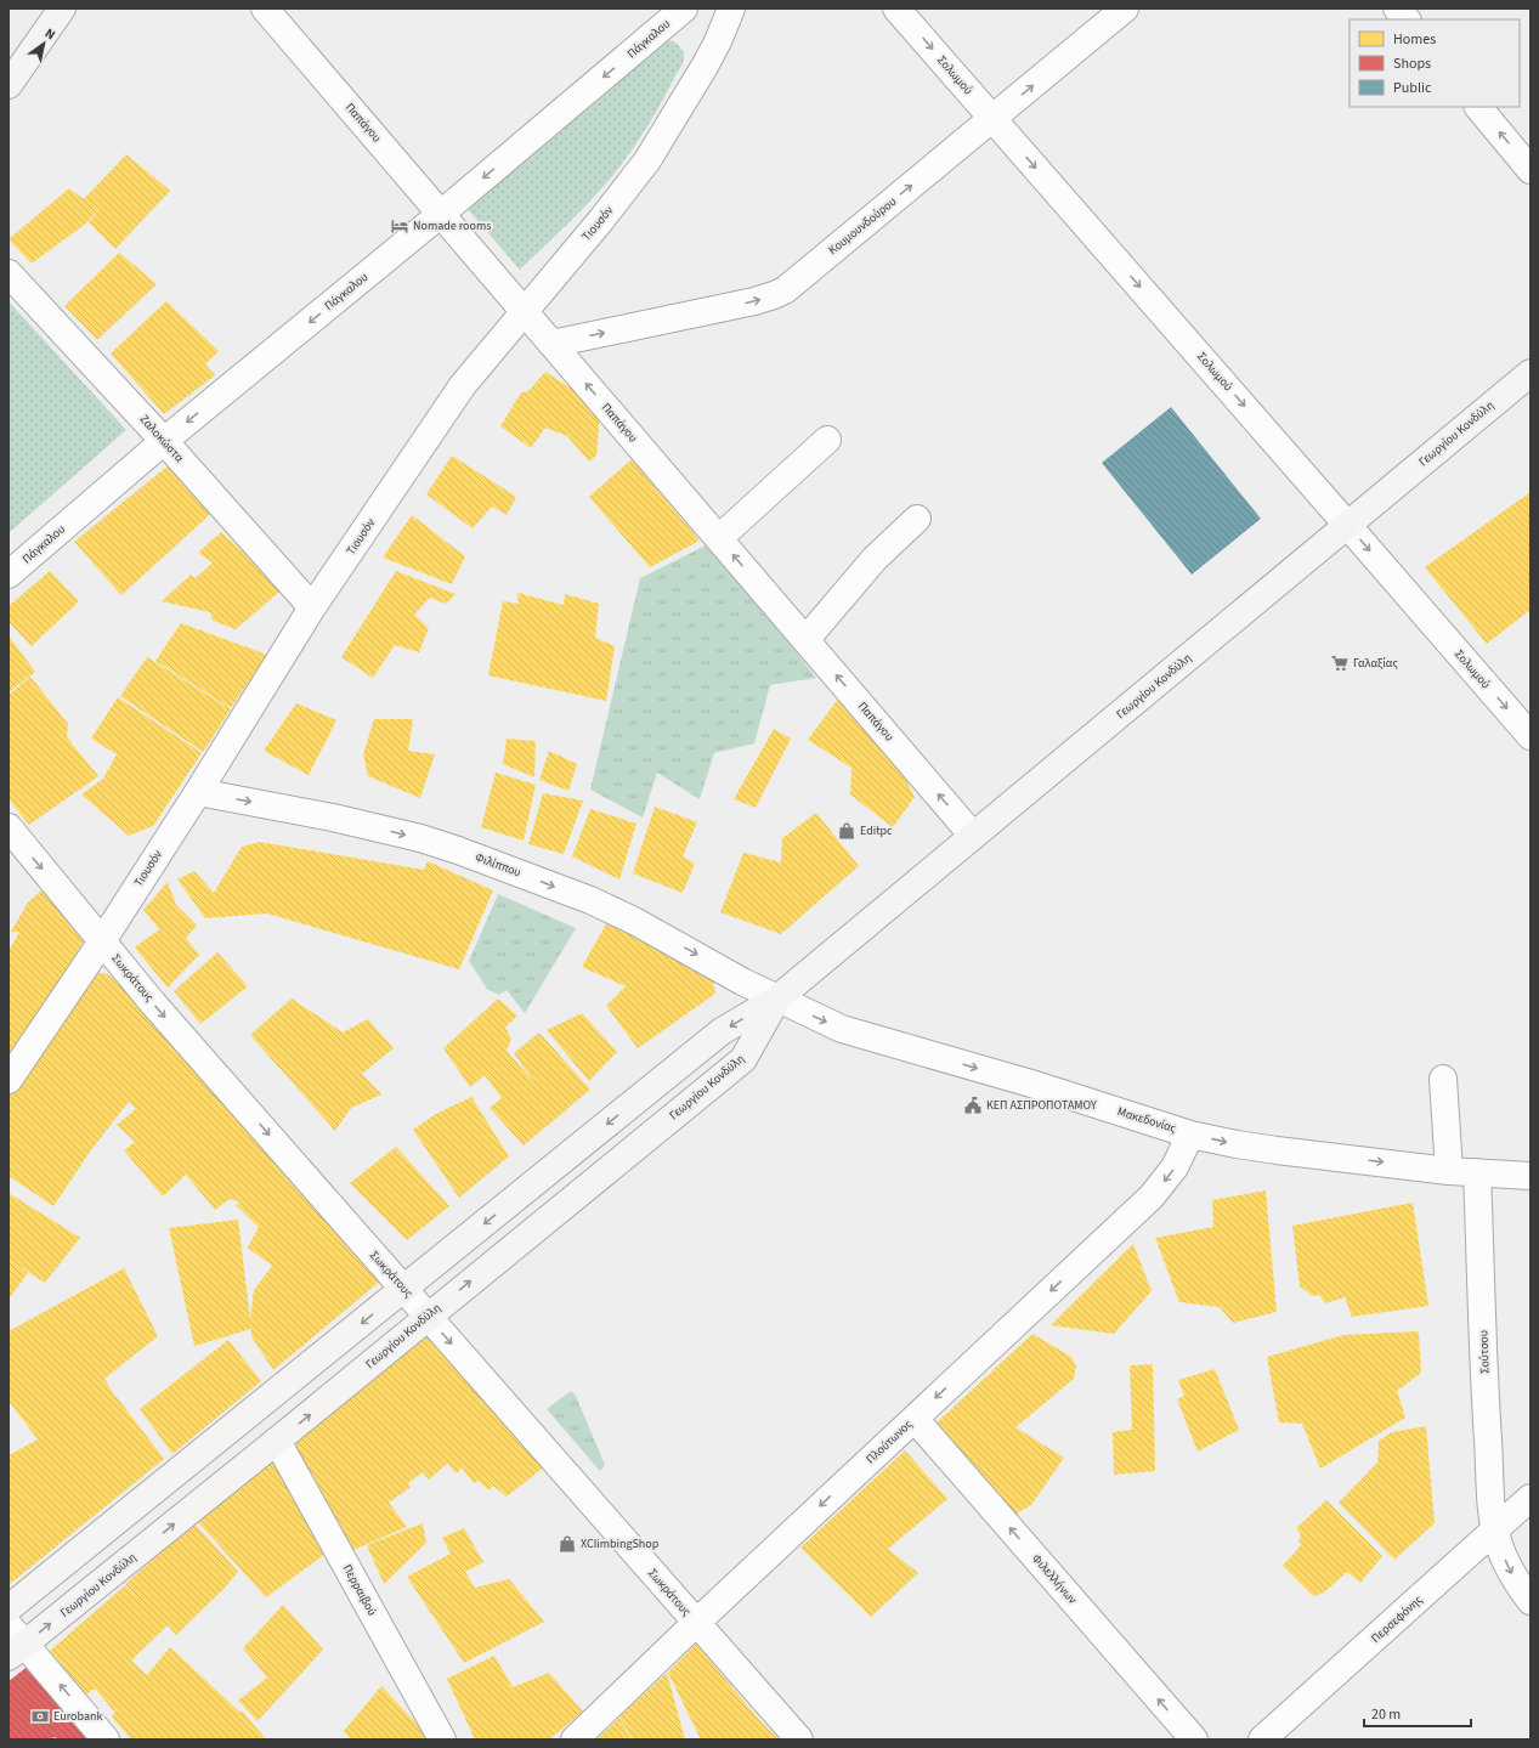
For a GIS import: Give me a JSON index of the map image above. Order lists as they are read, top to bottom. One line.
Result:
{"streets":{"main road":["Γεωργίου Κονδύλη"],"street":["Πάγκαλου","Σολωμού","Παπάγου","Τιουσόν","Κουμουνδούρου","Ζαλοκώστα","Φιλίππου","Σωκράτους","Μακεδονίας","Σούτσου","Πλούτωνος","Φιλελλήνων","Περραιβού","Περσεφόνης"]},"crossings":[["Πάγκαλου","Παπάγου"],["Πάγκαλου","Ζαλοκώστα"],["Σολωμού","Κουμουνδούρου"],["Σολωμού","Γεωργίου Κονδύλη"],["Παπάγου","Τιουσόν"],["Παπάγου","Κουμουνδούρου"],["Παπάγου","Γεωργίου Κονδύλη"],["Τιουσόν","Ζαλοκώστα"],["Τιουσόν","Φιλίππου"],["Τιουσόν","Σωκράτους"],["Γεωργίου Κονδύλη","Φιλίππου"],["Γεωργίου Κονδύλη","Σωκράτους"],["Γεωργίου Κονδύλη","Μακεδονίας"],["Γεωργίου Κονδύλη","Περραιβού"],["Φιλίππου","Μακεδονίας"],["Σωκράτους","Πλούτωνος"],["Μακεδονίας","Σούτσου"],["Μακεδονίας","Πλούτωνος"],["Σούτσου","Περσεφόνης"],["Πλούτωνος","Φιλελλήνων"]],"one_way":["Πάγκαλου","Σολωμού","Παπάγου","Κουμουνδούρου","Φιλίππου","Σωκράτους","Μακεδονίας","Πλούτωνος","Φιλελλήνων"],"places":{"hotel":["Nomade rooms"],"supermarket":["Γαλαξίας"],"shop":["Editpc","XClimbingShop"],"public building":["ΚΕΠ ΑΣΠΡΟΠΟΤΑΜΟΥ"],"bank":["Eurobank"]},"legend":["Homes","Shops","Public"],"scale_bar":"20 m","north":"top right"}
